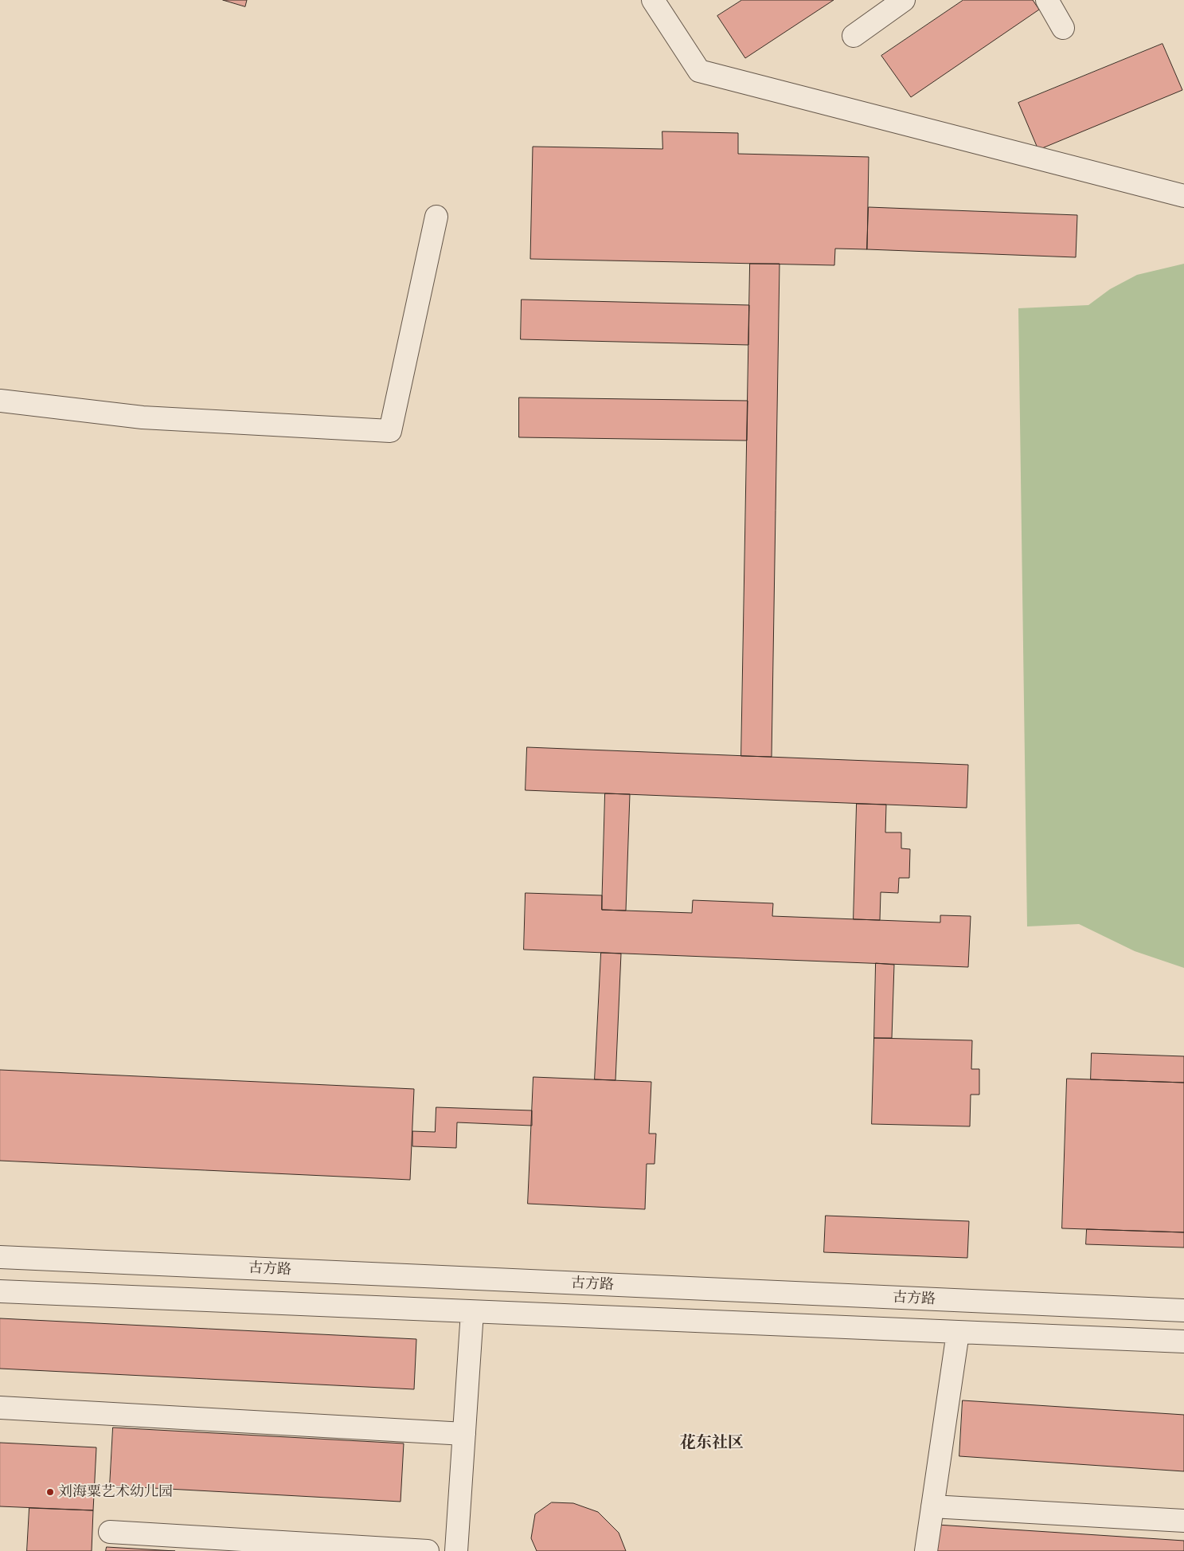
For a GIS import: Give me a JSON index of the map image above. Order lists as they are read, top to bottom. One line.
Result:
{"streets":{"street":["古方路"]},"districts":["花东社区"],"places":["刘海粟艺术幼儿园"]}
